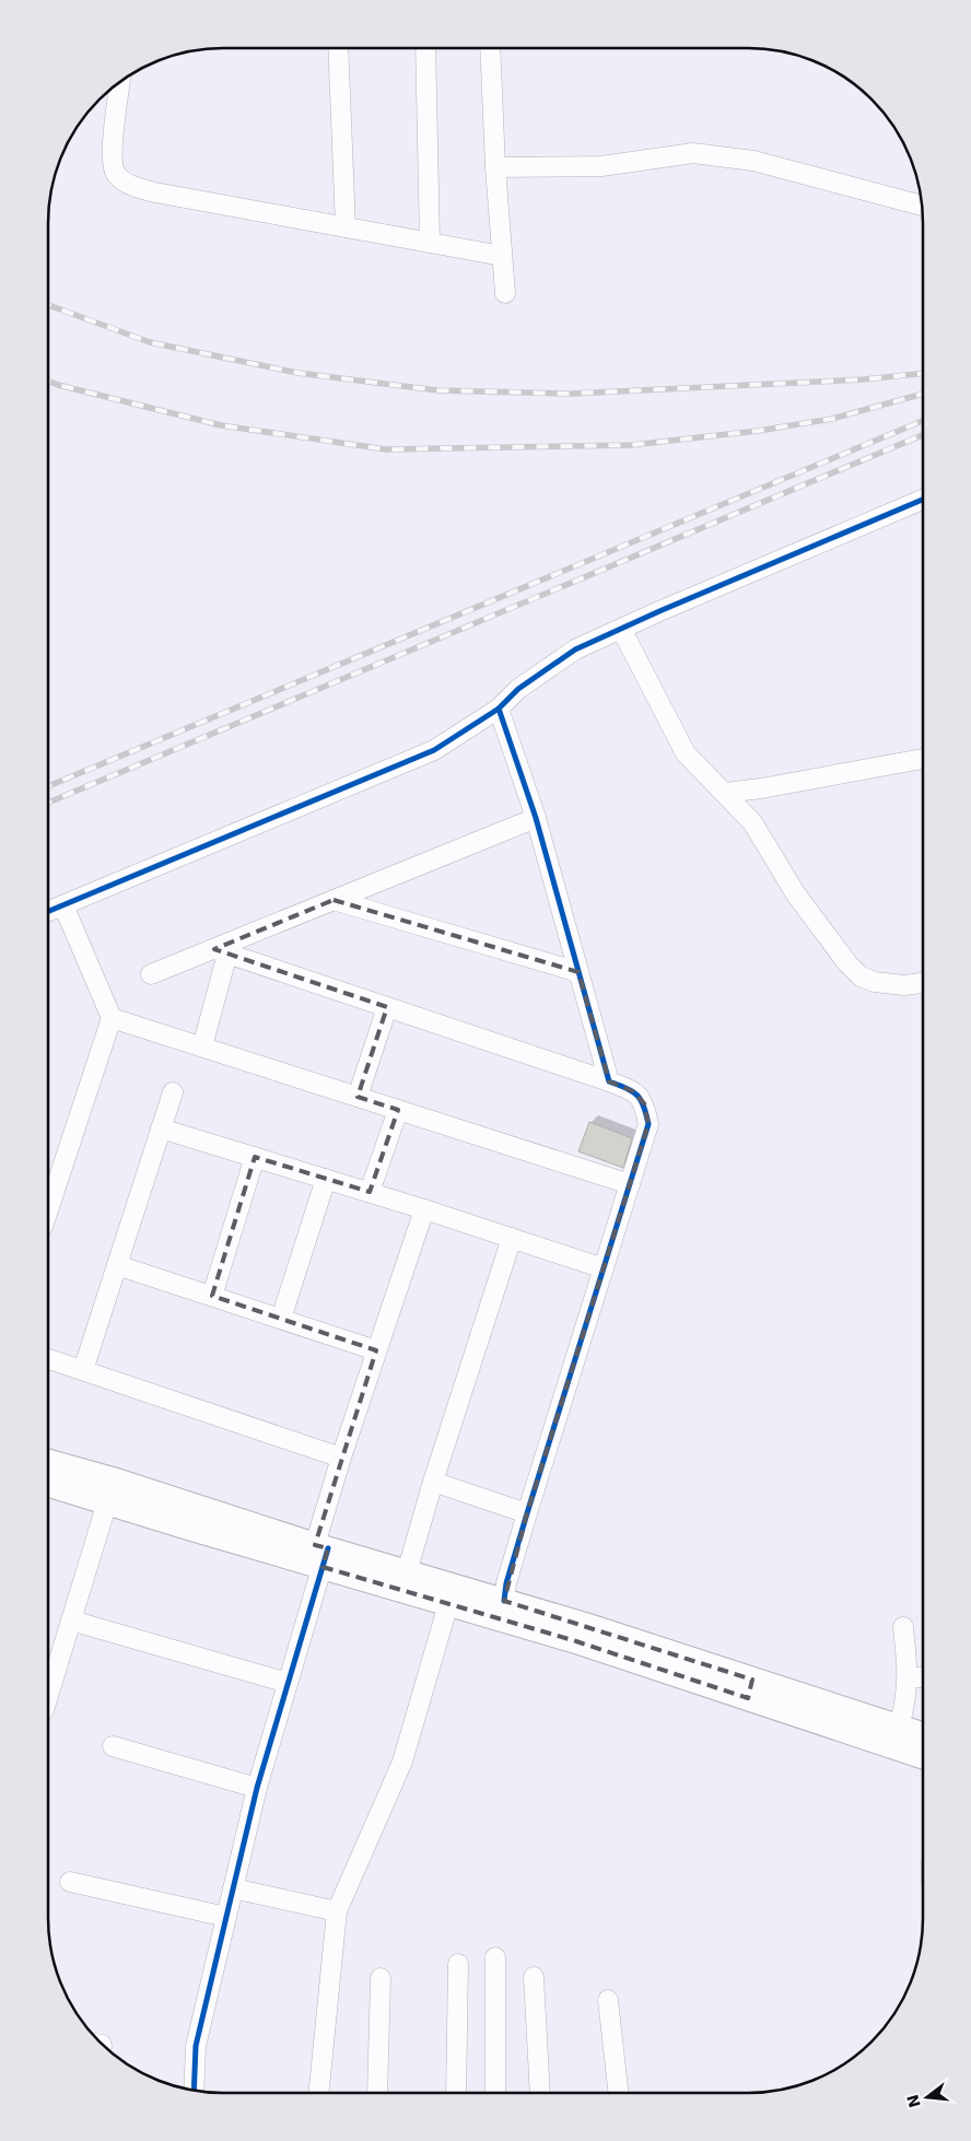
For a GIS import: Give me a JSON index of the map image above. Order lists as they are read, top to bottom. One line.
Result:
{"north":"left"}
